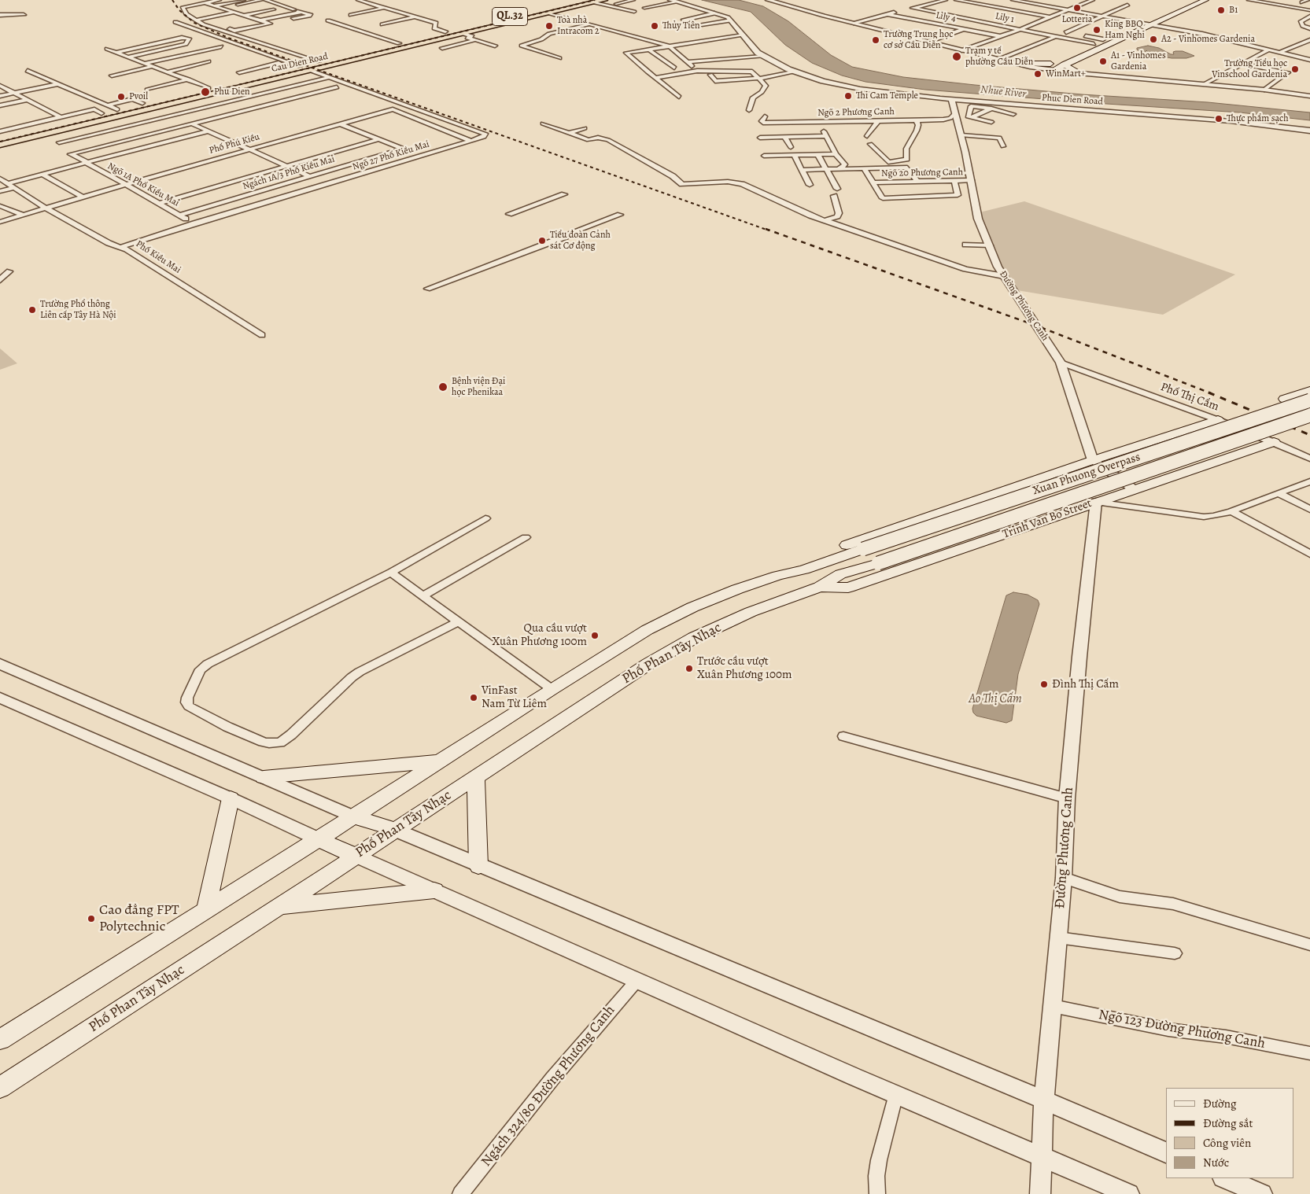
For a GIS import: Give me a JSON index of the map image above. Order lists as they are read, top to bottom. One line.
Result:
{"streets":{"highway":["QL.32","Cau Dien Road"],"main road":["Xuan Phuong Overpass","Trinh Van Bo Street","Phố Phan Tây Nhạc"],"street":["Lily 4","Lily 1","Phuc Dien Road","Ngõ 2 Phương Canh","Phố Phú Kiều","Ngõ 27 Phố Kiều Mai","Ngách 1A/3 Phố Kiều Mai","Ngõ 20 Phương Canh","Ngõ 1A Phố Kiều Mai","Phố Kiều Mai","Đường Phương Canh","Phố Thị Cẩm","Ngõ 123 Đường Phương Canh","Ngách 324/80 Đường Phương Canh"]},"crossings":[["Cau Dien Road","Ngõ 27 Phố Kiều Mai"],["Phuc Dien Road","Đường Phương Canh"],["Ngõ 2 Phương Canh","Đường Phương Canh"],["Phố Phú Kiều","Ngõ 27 Phố Kiều Mai"],["Phố Phú Kiều","Ngõ 1A Phố Kiều Mai"],["Phố Phú Kiều","Phố Kiều Mai"],["Ngõ 27 Phố Kiều Mai","Ngõ 1A Phố Kiều Mai"],["Ngõ 27 Phố Kiều Mai","Phố Kiều Mai"],["Ngách 1A/3 Phố Kiều Mai","Ngõ 1A Phố Kiều Mai"],["Ngõ 20 Phương Canh","Đường Phương Canh"],["Đường Phương Canh","Phố Thị Cẩm"],["Đường Phương Canh","Trinh Van Bo Street"],["Đường Phương Canh","Ngõ 123 Đường Phương Canh"],["Phố Thị Cẩm","Trinh Van Bo Street"],["Xuan Phuong Overpass","Trinh Van Bo Street"],["Xuan Phuong Overpass","Phố Phan Tây Nhạc"],["Trinh Van Bo Street","Phố Phan Tây Nhạc"]],"water":["Nhue River","Ao Thị Cấm"],"places":["Lotteria","B1","Toà nhà Intracom 2","Thủy Tiên","King BBQ Ham Nghi","A2 - Vinhomes Gardenia","Trường Trung học cơ sở Cầu Diễn","Trạm y tế phường Cầu Diễn","A1 - Vinhomes Gardenia","Trường Tiểu học Vinschool Gardenia","WinMart+","Phu Dien","Thi Cam Temple","Pvoil","Thực phẩm sạch","Tiểu đoàn Cảnh sát Cơ động","Trường Phổ thông Liên cấp Tây Hà Nội","Bệnh viện Đại học Phenikaa","Qua cầu vượt Xuân Phương 100m","Trước cầu vượt Xuân Phương 100m","Đình Thị Cấm","VinFast Nam Từ Liêm","Cao đẳng FPT Polytechnic"],"legend":["Đường","Đường sắt","Công viên","Nước"]}
